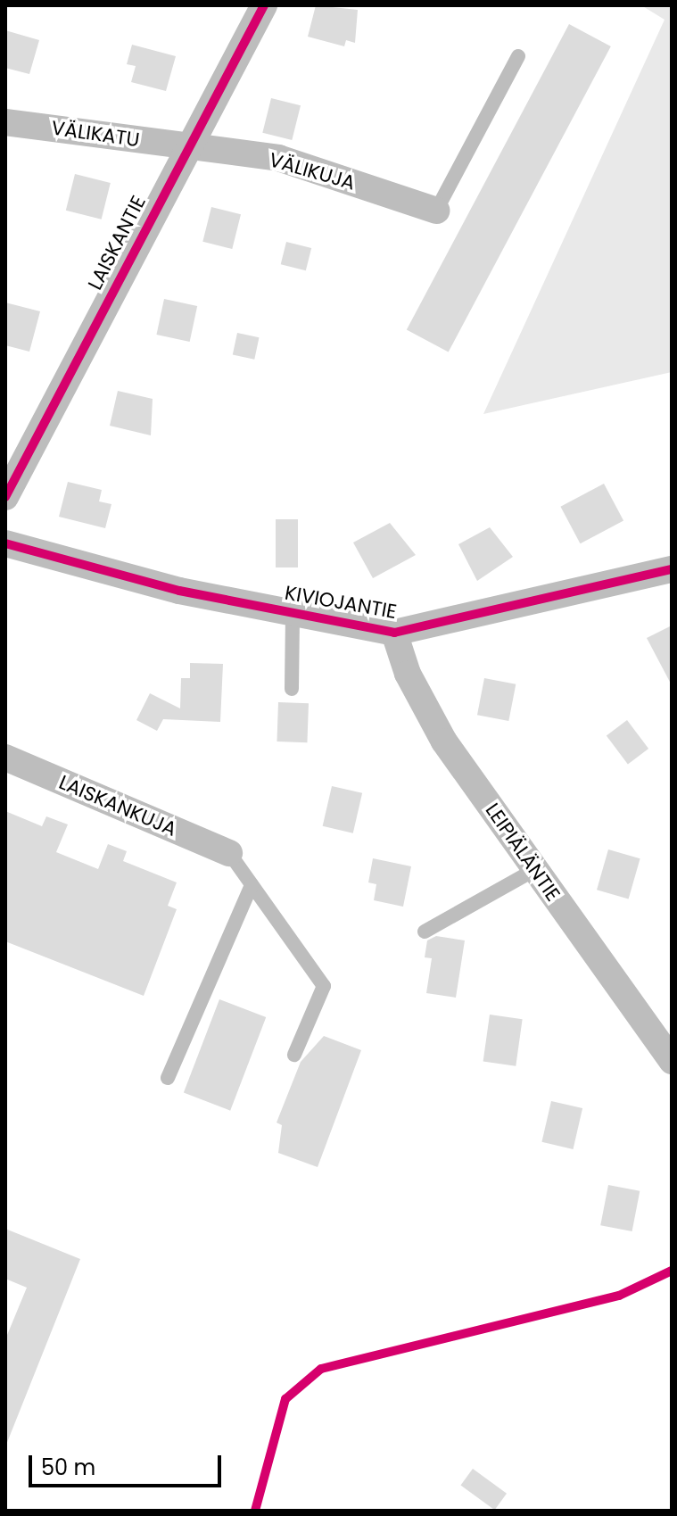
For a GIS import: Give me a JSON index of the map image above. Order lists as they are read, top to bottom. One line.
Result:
{"streets":{"street":["VÄLIKATU","VÄLIKUJA","LAISKANTIE","KIVIOJANTIE","LAISKANKUJA","LEIPIÄLÄNTIE"]},"crossings":[["VÄLIKATU","VÄLIKUJA"],["VÄLIKATU","LAISKANTIE"],["VÄLIKUJA","LAISKANTIE"],["KIVIOJANTIE","LEIPIÄLÄNTIE"]],"scale_bar":"50 m"}
